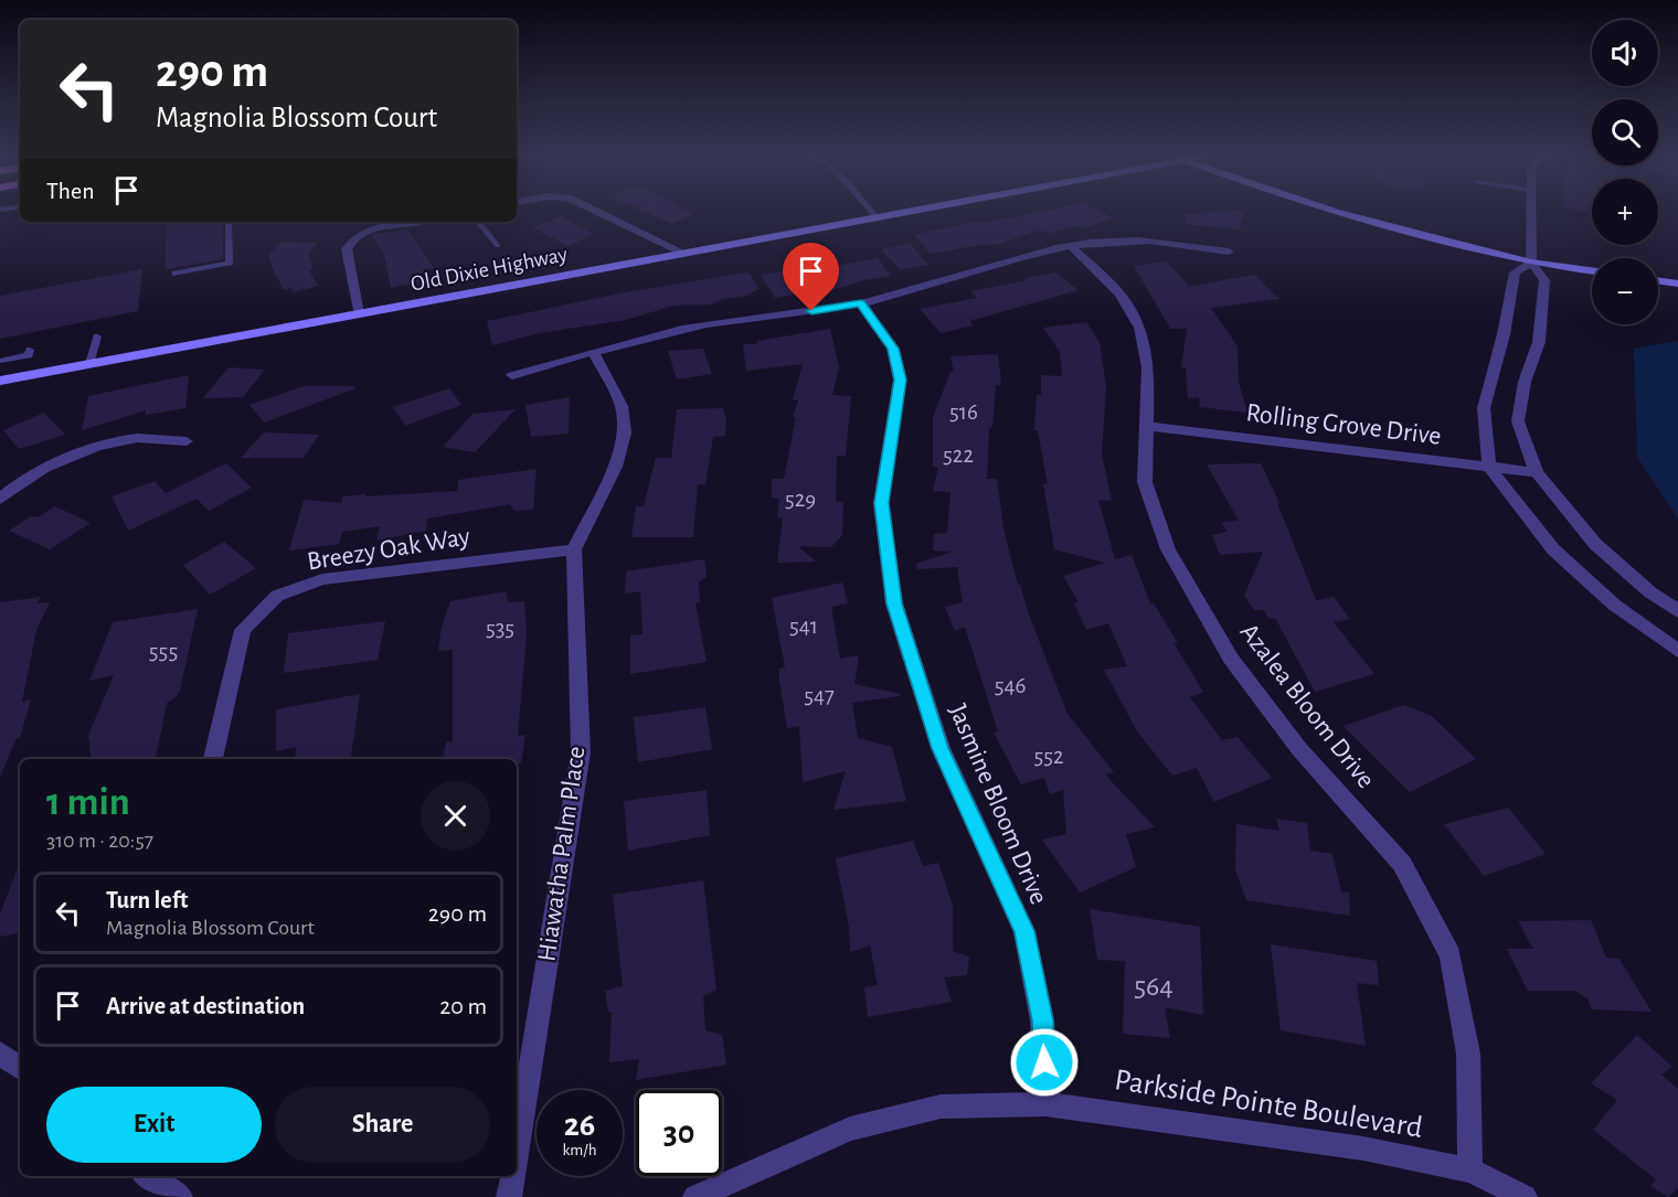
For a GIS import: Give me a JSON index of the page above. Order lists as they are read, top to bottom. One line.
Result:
{"streets":{"street":["Old Dixie Highway","Rolling Grove Drive","Breezy Oak Way","Azalea Bloom Drive","Jasmine Bloom Drive","Hiawatha Palm Place","Parkside Pointe Boulevard"]},"crossings":[["Rolling Grove Drive","Azalea Bloom Drive"],["Breezy Oak Way","Hiawatha Palm Place"],["Azalea Bloom Drive","Parkside Pointe Boulevard"],["Jasmine Bloom Drive","Parkside Pointe Boulevard"]],"house_numbers":["516","522","529","541","535","555","546","547","552","564"],"page":{"map_buttons":["+","−"],"turn":["290 m","Magnolia Blossom Court"],"then":"Then","heading":["1 min","310 m · 20:57"],"list":[{"name":"Turn left","note":"Magnolia Blossom Court","value":"290 m"},{"name":"Arrive at destination","value":"20 m"}],"buttons":["Exit","Share"],"speed":"26 km/h","limit":"30"}}
